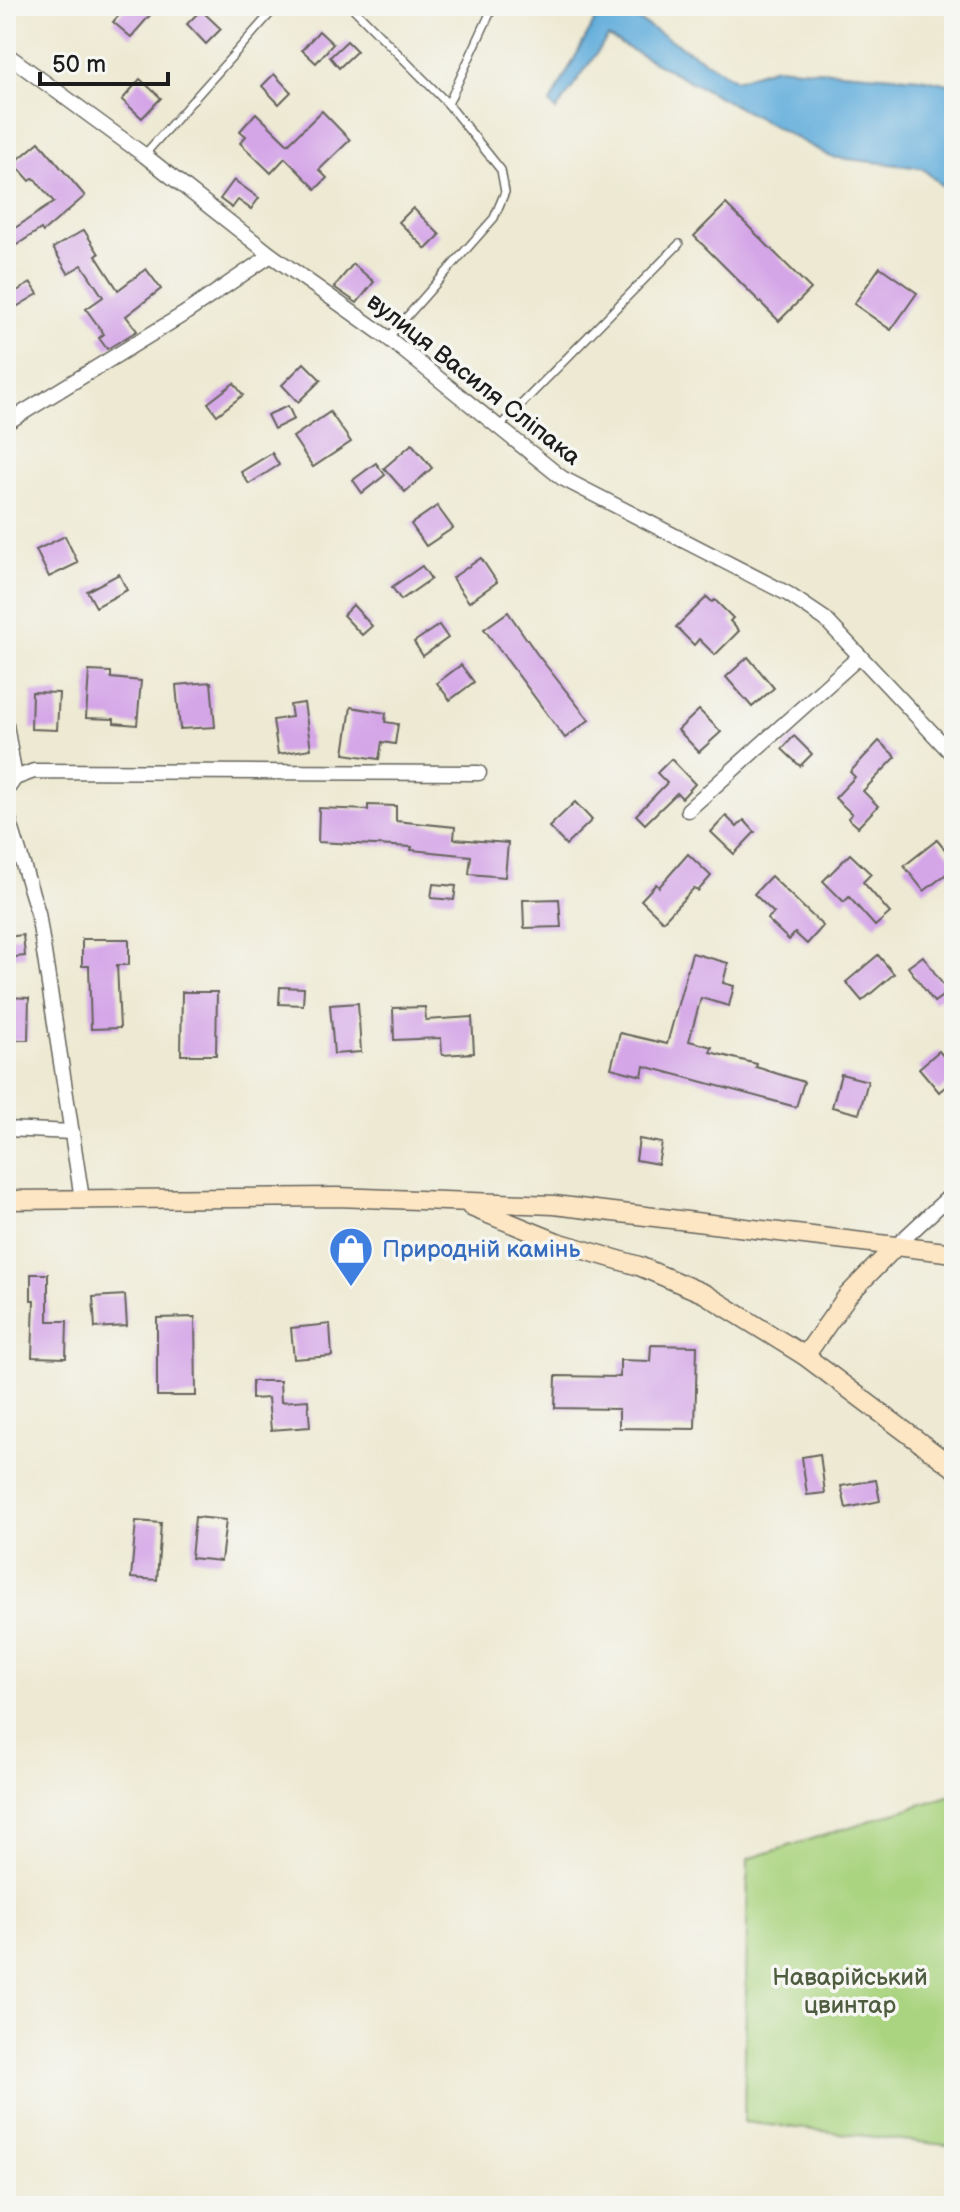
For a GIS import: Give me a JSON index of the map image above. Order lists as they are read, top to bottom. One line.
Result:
{"streets":{"street":["вулиця Василя Сліпака"]},"parks":["Наварійський цвинтар"],"places":{"shop":["Природній камінь"]},"scale_bar":"50 m"}
